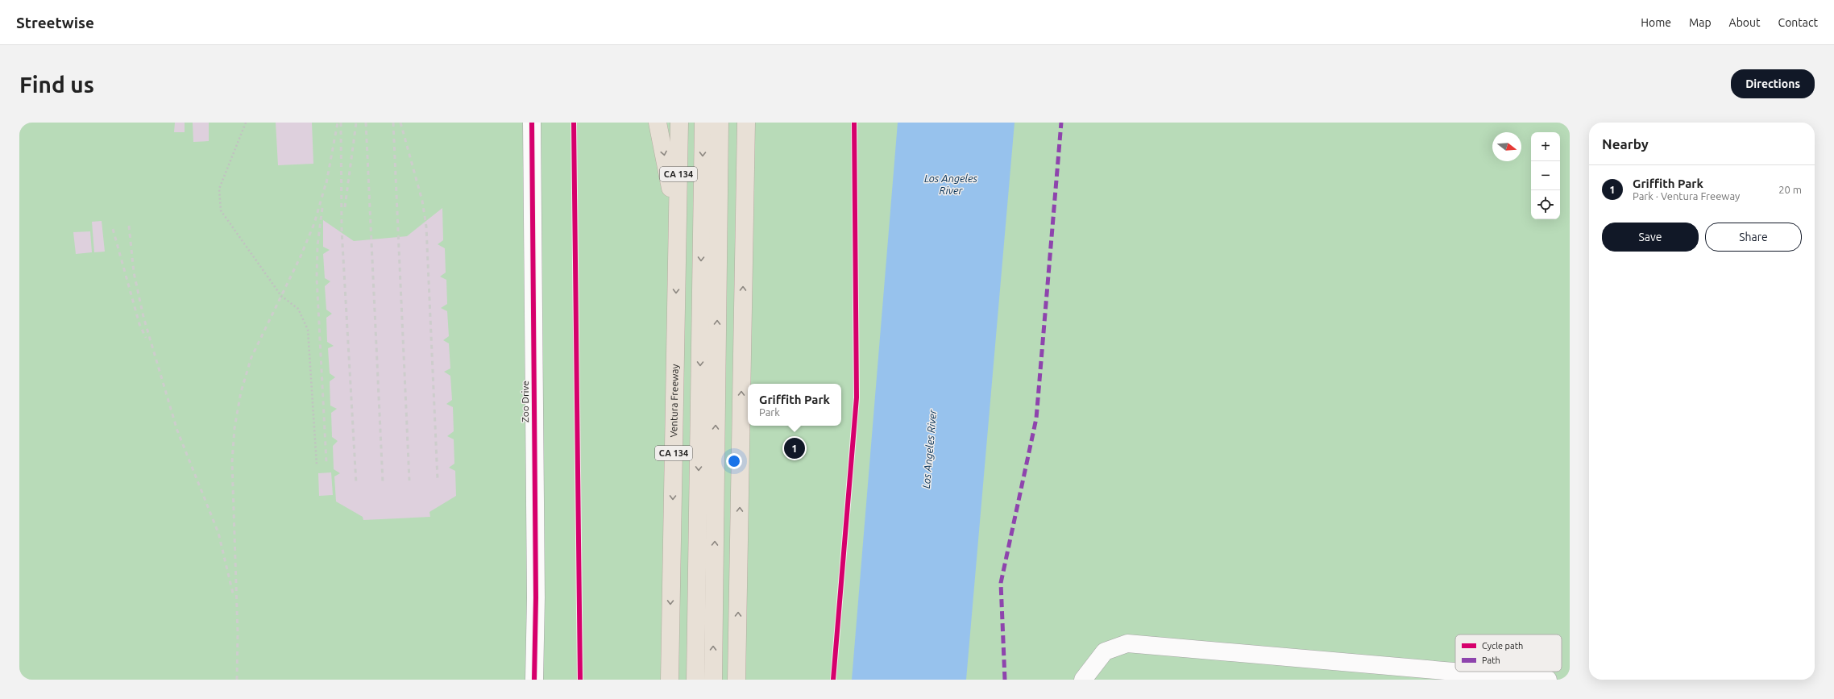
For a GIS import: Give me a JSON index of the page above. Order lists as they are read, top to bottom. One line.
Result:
{"streets":{"highway":["CA 134","Ventura Freeway"],"street":["Zoo Drive"]},"water":["Los Angeles River"],"legend":["Cycle path","Path"],"north":"right","page":{"header":"Streetwise","nav":["Home","Map","About","Contact"],"buttons":["Directions",["Save","Share"]],"title":"Find us","heading":"Nearby","map_buttons":["+","−"],"list":[{"mark":"1","name":"Griffith Park","note":"Park · Ventura Freeway","value":"20 m"}],"popup":["Griffith Park","Park"],"pins":"1"}}
